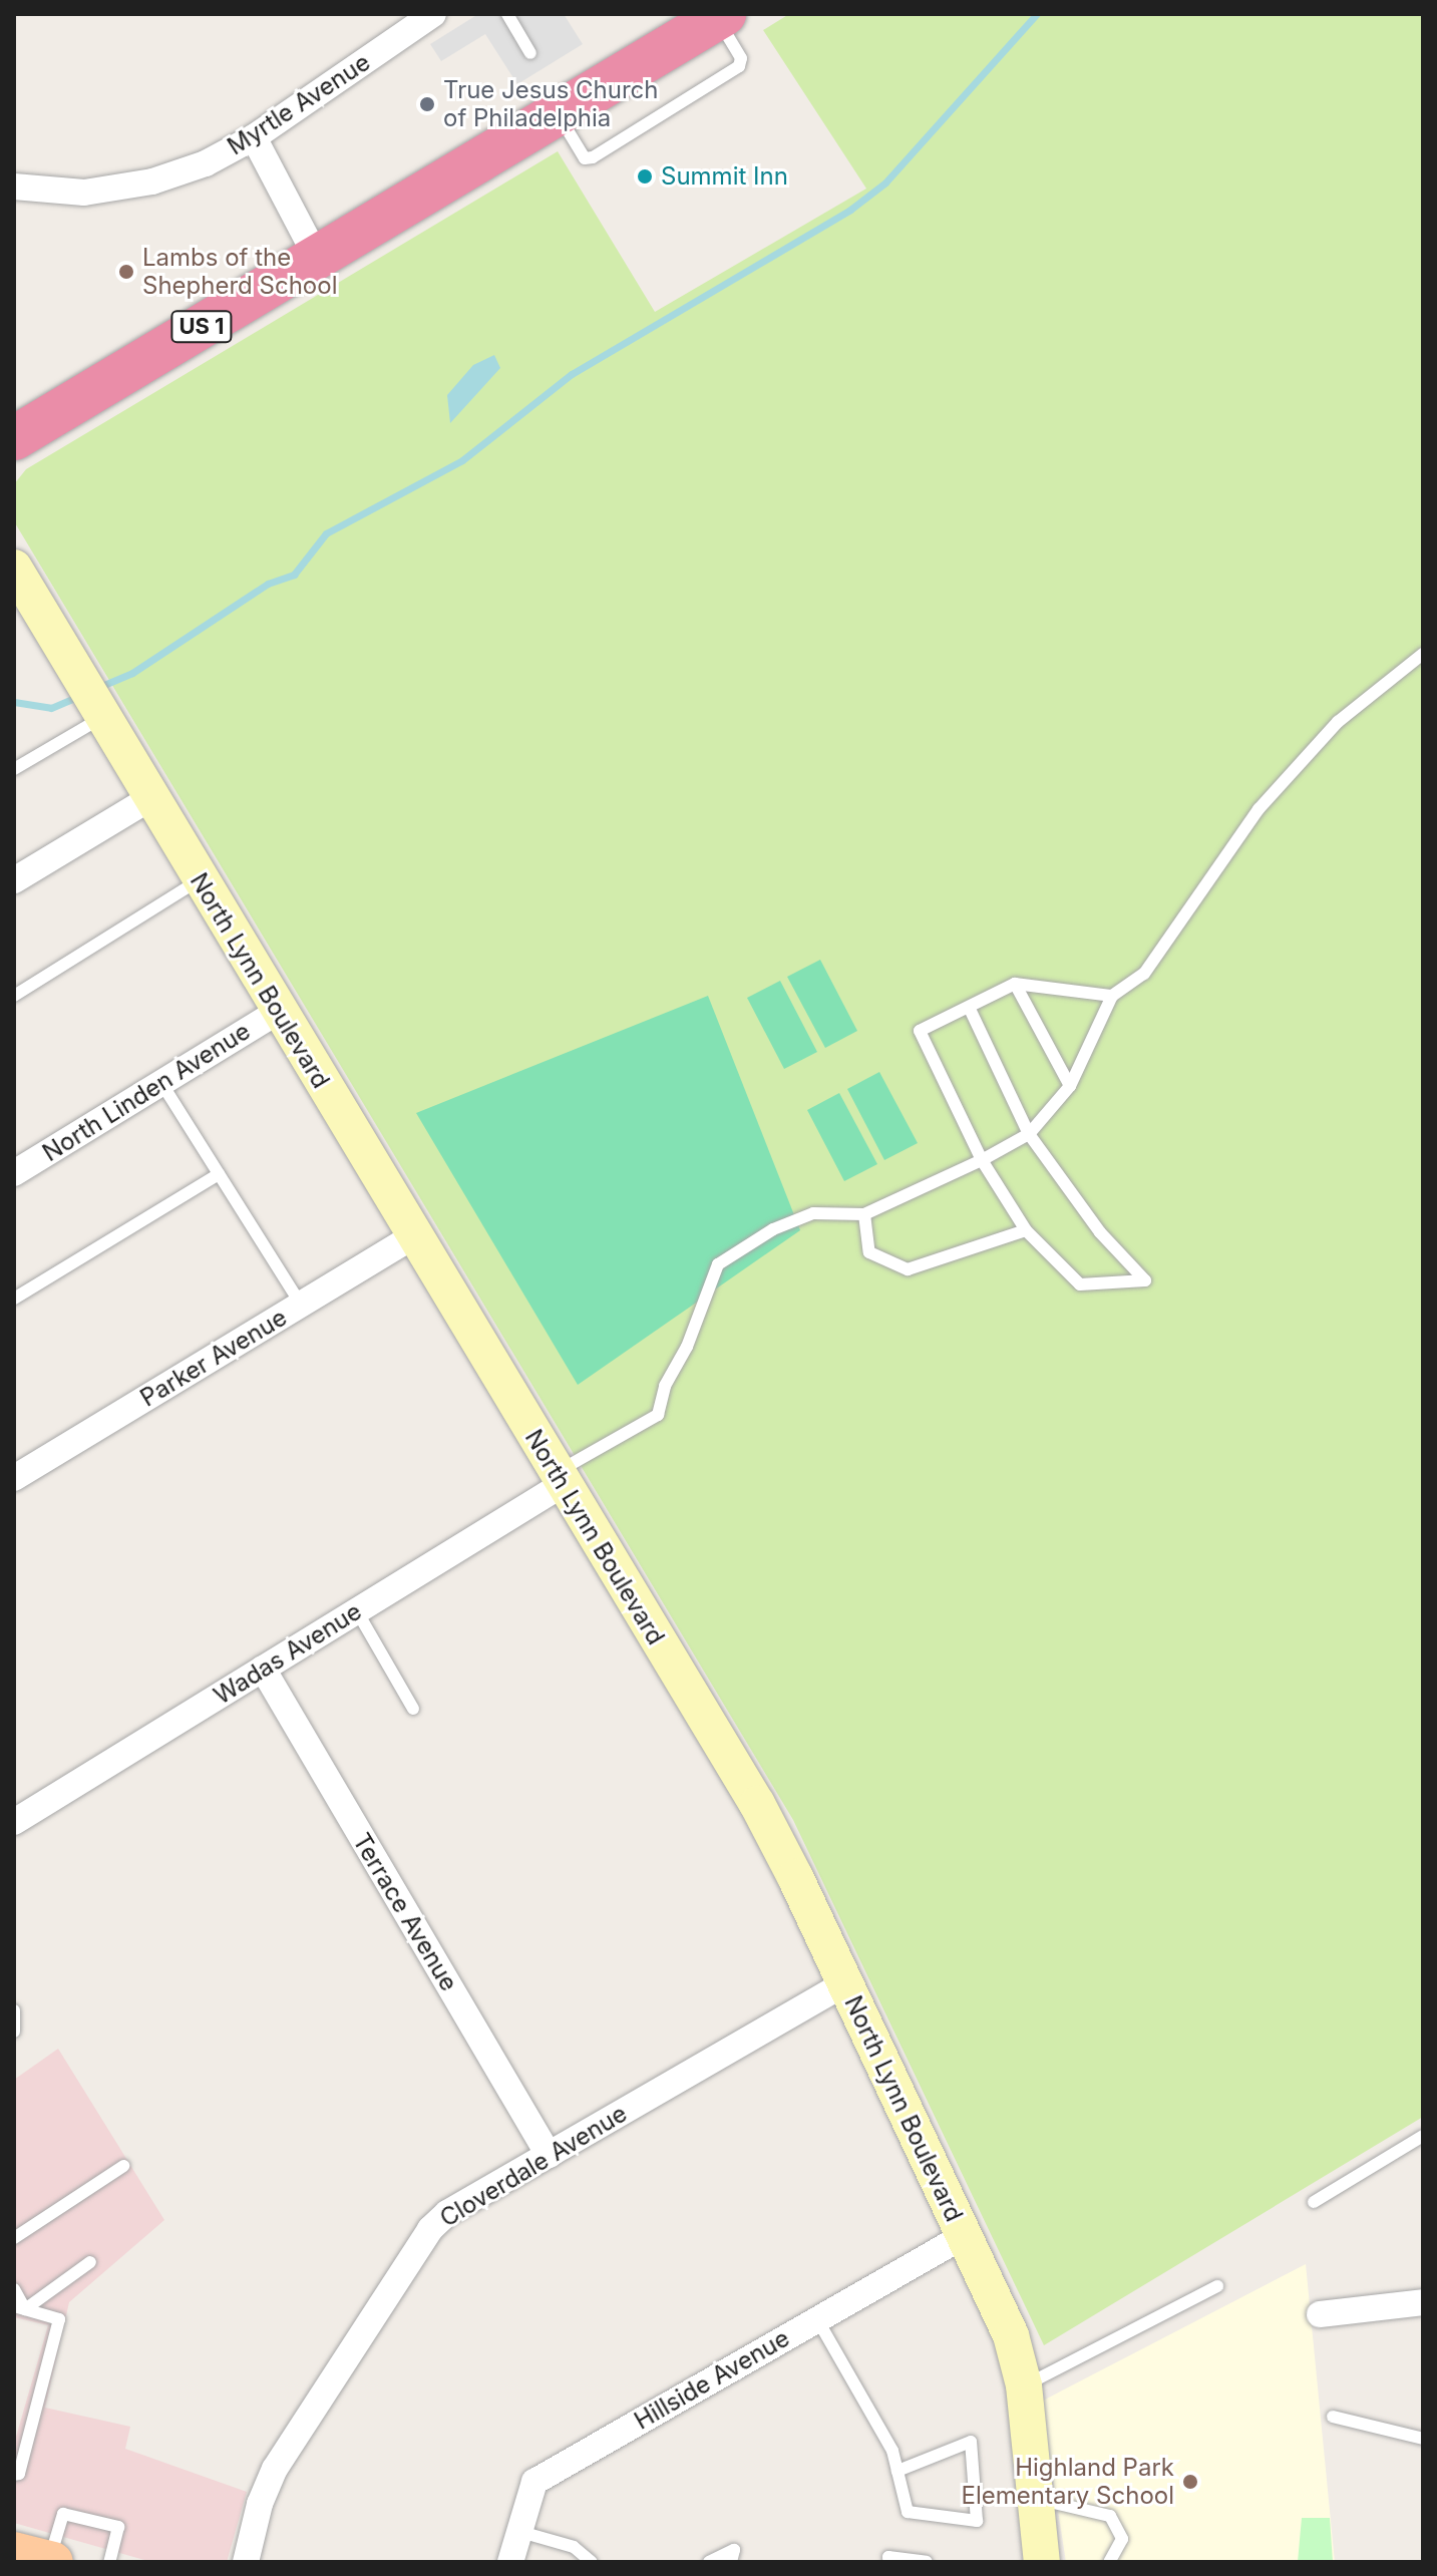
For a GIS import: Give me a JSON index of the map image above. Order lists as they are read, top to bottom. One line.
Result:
{"streets":{"highway":["US 1"],"street":["Myrtle Avenue","North Lynn Boulevard","North Linden Avenue","Parker Avenue","Wadas Avenue","Terrace Avenue","Cloverdale Avenue","Hillside Avenue"]},"crossings":[["North Lynn Boulevard","North Linden Avenue"],["North Lynn Boulevard","Parker Avenue"],["North Lynn Boulevard","Wadas Avenue"],["North Lynn Boulevard","Cloverdale Avenue"],["North Lynn Boulevard","Hillside Avenue"],["Wadas Avenue","Terrace Avenue"],["Terrace Avenue","Cloverdale Avenue"]],"places":["True Jesus Church of Philadelphia","Summit Inn","Lambs of the Shepherd School","Highland Park Elementary School"]}
